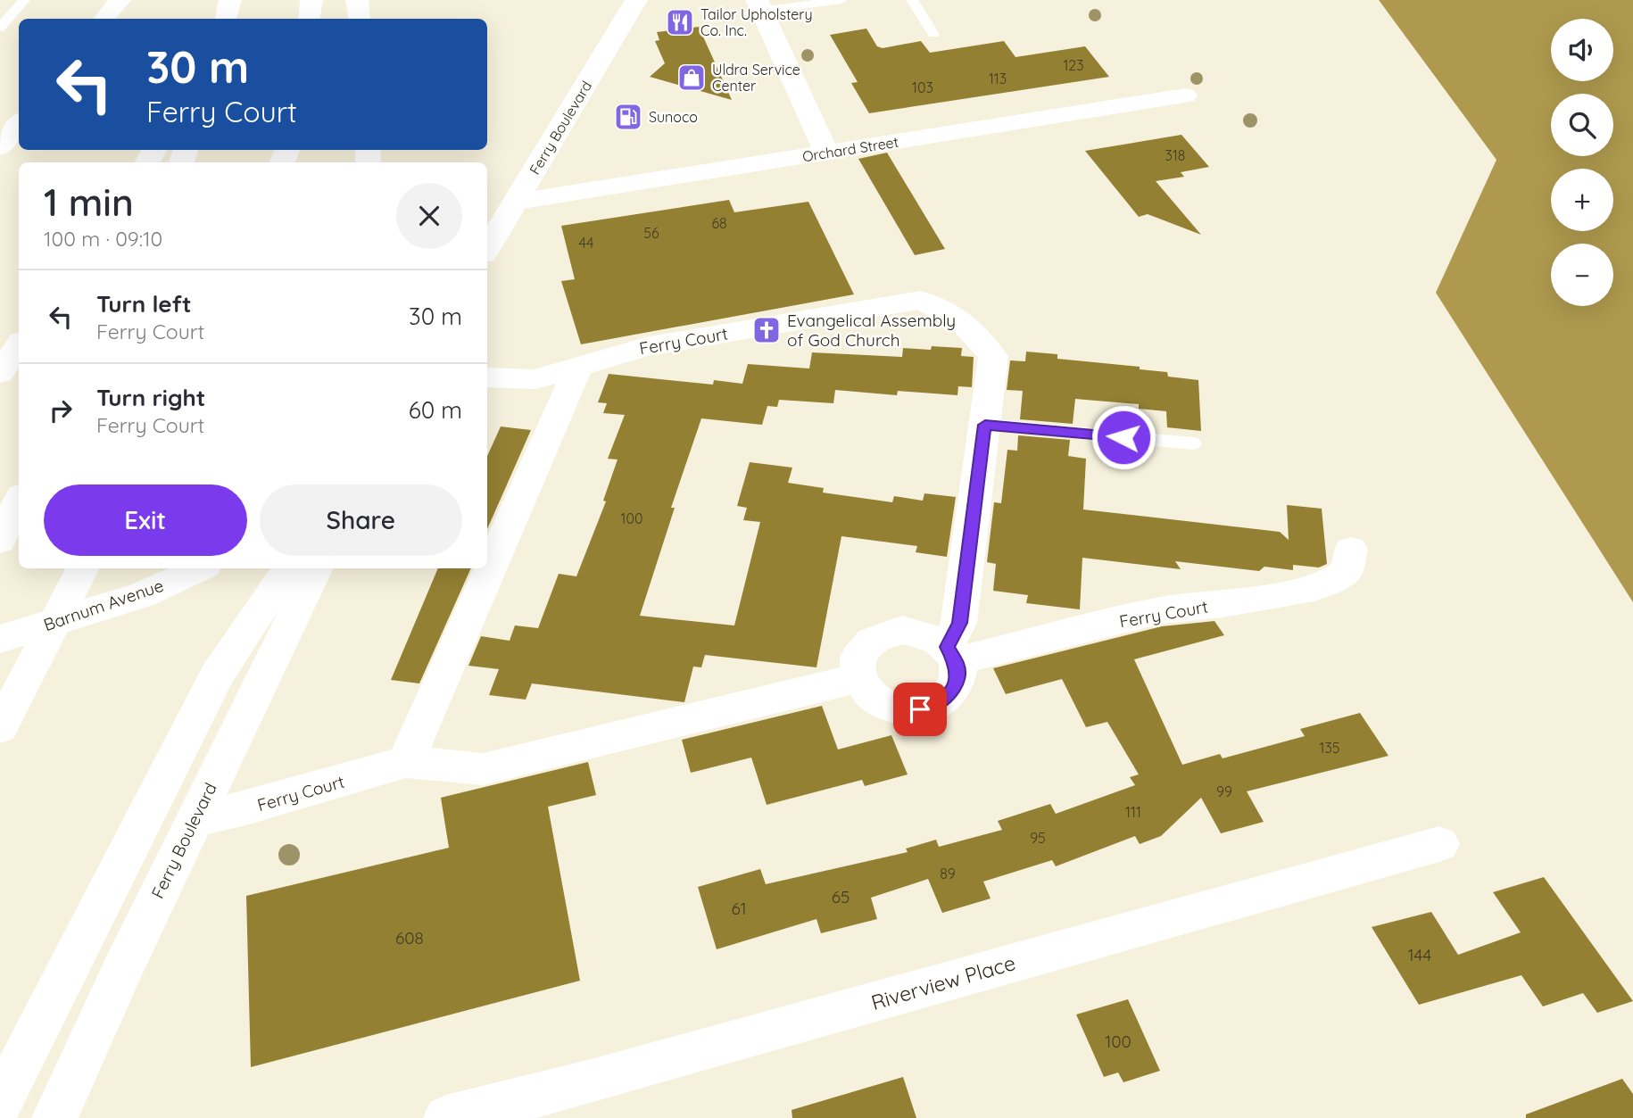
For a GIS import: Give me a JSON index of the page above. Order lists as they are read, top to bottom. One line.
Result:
{"streets":{"main road":["Ferry Boulevard","Orchard Street","Ferry Court","Barnum Avenue","Riverview Place"]},"crossings":[["Ferry Boulevard","Orchard Street"],["Ferry Boulevard","Ferry Court"]],"places":{"restaurant":["Tailor Upholstery Co. Inc."],"shop":["Uldra Service Center"],"fuel station":["Sunoco"],"church":["Evangelical Assembly of God Church"]},"house_numbers":["123","113","103","318","68","56","44","100","135","99","111","95","89","65","61","608","144","100"],"page":{"map_buttons":["+","−"],"turn":["30 m","Ferry Court"],"heading":["1 min","100 m · 09:10"],"list":[{"name":"Turn left","note":"Ferry Court","value":"30 m"},{"name":"Turn right","note":"Ferry Court","value":"60 m"}],"buttons":["Exit","Share"]}}
